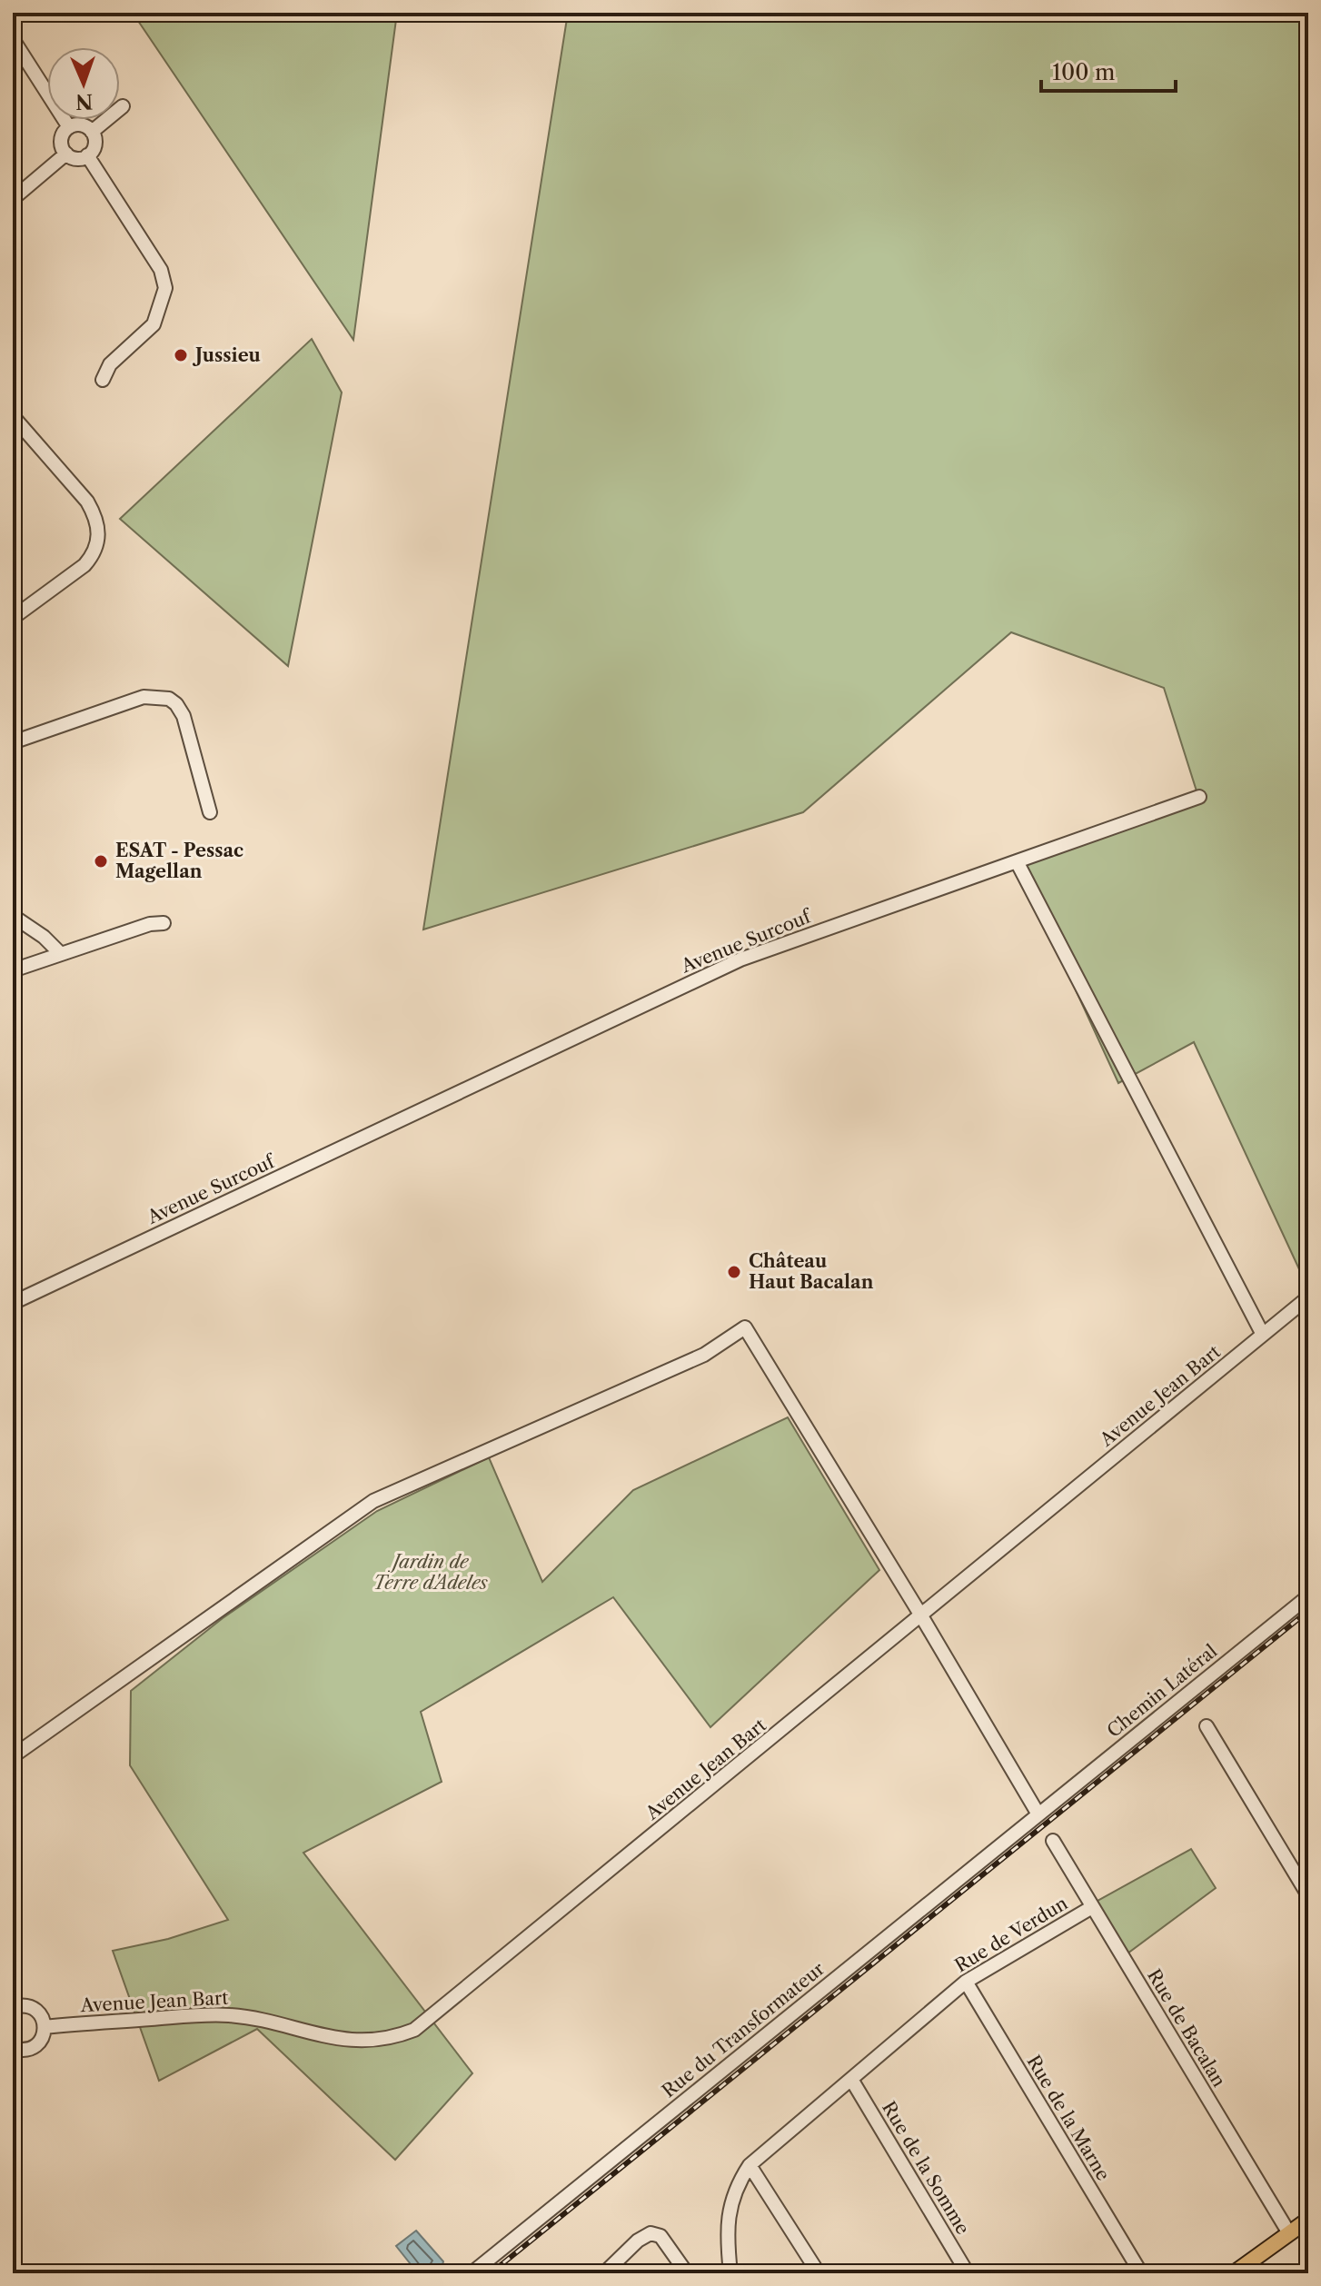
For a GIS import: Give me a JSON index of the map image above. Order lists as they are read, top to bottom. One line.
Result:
{"streets":{"street":["Avenue Surcouf","Avenue Jean Bart","Chemin Latéral","Rue de Verdun","Rue de Bacalan","Rue du Transformateur","Rue de la Marne","Rue de la Somme"]},"crossings":[["Chemin Latéral","Rue du Transformateur"],["Rue de Verdun","Rue de Bacalan"],["Rue de Verdun","Rue de la Marne"],["Rue de Verdun","Rue de la Somme"]],"parks":["Jardin de Terre d'Adeles"],"places":["Jussieu","ESAT - Pessac Magellan","Château Haut Bacalan"],"scale_bar":"100 m","north":"bottom"}
